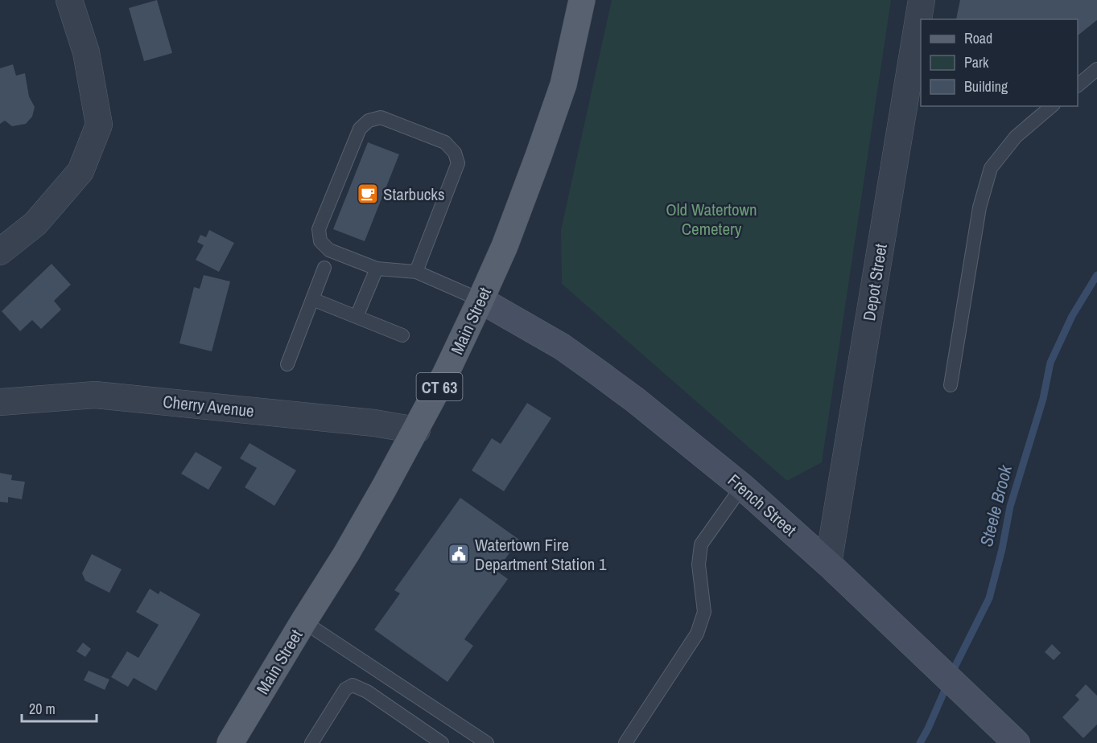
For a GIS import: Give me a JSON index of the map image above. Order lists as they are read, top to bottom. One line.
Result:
{"streets":{"main road":["Main Street","CT 63"],"street":["Depot Street","Cherry Avenue","French Street"]},"crossings":[["Depot Street","French Street"],["Main Street","Cherry Avenue"],["Main Street","French Street"]],"water":["Steele Brook"],"parks":["Old Watertown Cemetery"],"places":{"cafe":["Starbucks"],"public building":["Watertown Fire Department Station 1"]},"legend":["Road","Park","Building"],"scale_bar":"20 m"}
